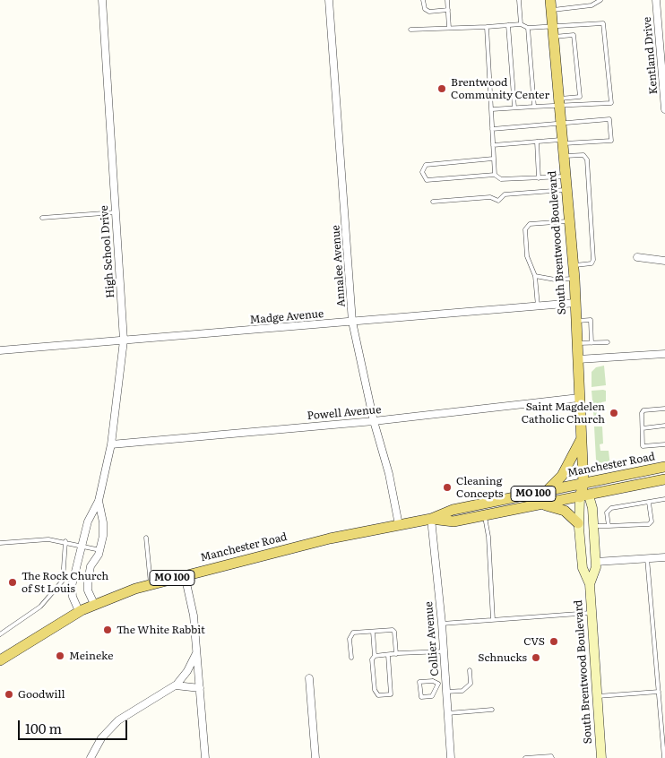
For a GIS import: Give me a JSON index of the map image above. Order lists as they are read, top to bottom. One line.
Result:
{"streets":{"main road":["South Brentwood Boulevard","Manchester Road","MO 100"],"street":["Kentland Drive","High School Drive","Annalee Avenue","Madge Avenue","Powell Avenue","Collier Avenue"]},"crossings":[["South Brentwood Boulevard","Madge Avenue"],["South Brentwood Boulevard","Powell Avenue"],["South Brentwood Boulevard","Manchester Road"],["High School Drive","Madge Avenue"],["High School Drive","Powell Avenue"],["High School Drive","Manchester Road"],["Annalee Avenue","Madge Avenue"],["Annalee Avenue","Powell Avenue"],["Annalee Avenue","Manchester Road"],["Manchester Road","Collier Avenue"]],"places":["Brentwood Community Center","Saint Magdelen Catholic Church","Cleaning Concepts","The Rock Church of St Louis","The White Rabbit","CVS","Meineke","Schnucks","Goodwill"],"scale_bar":"100 m"}
